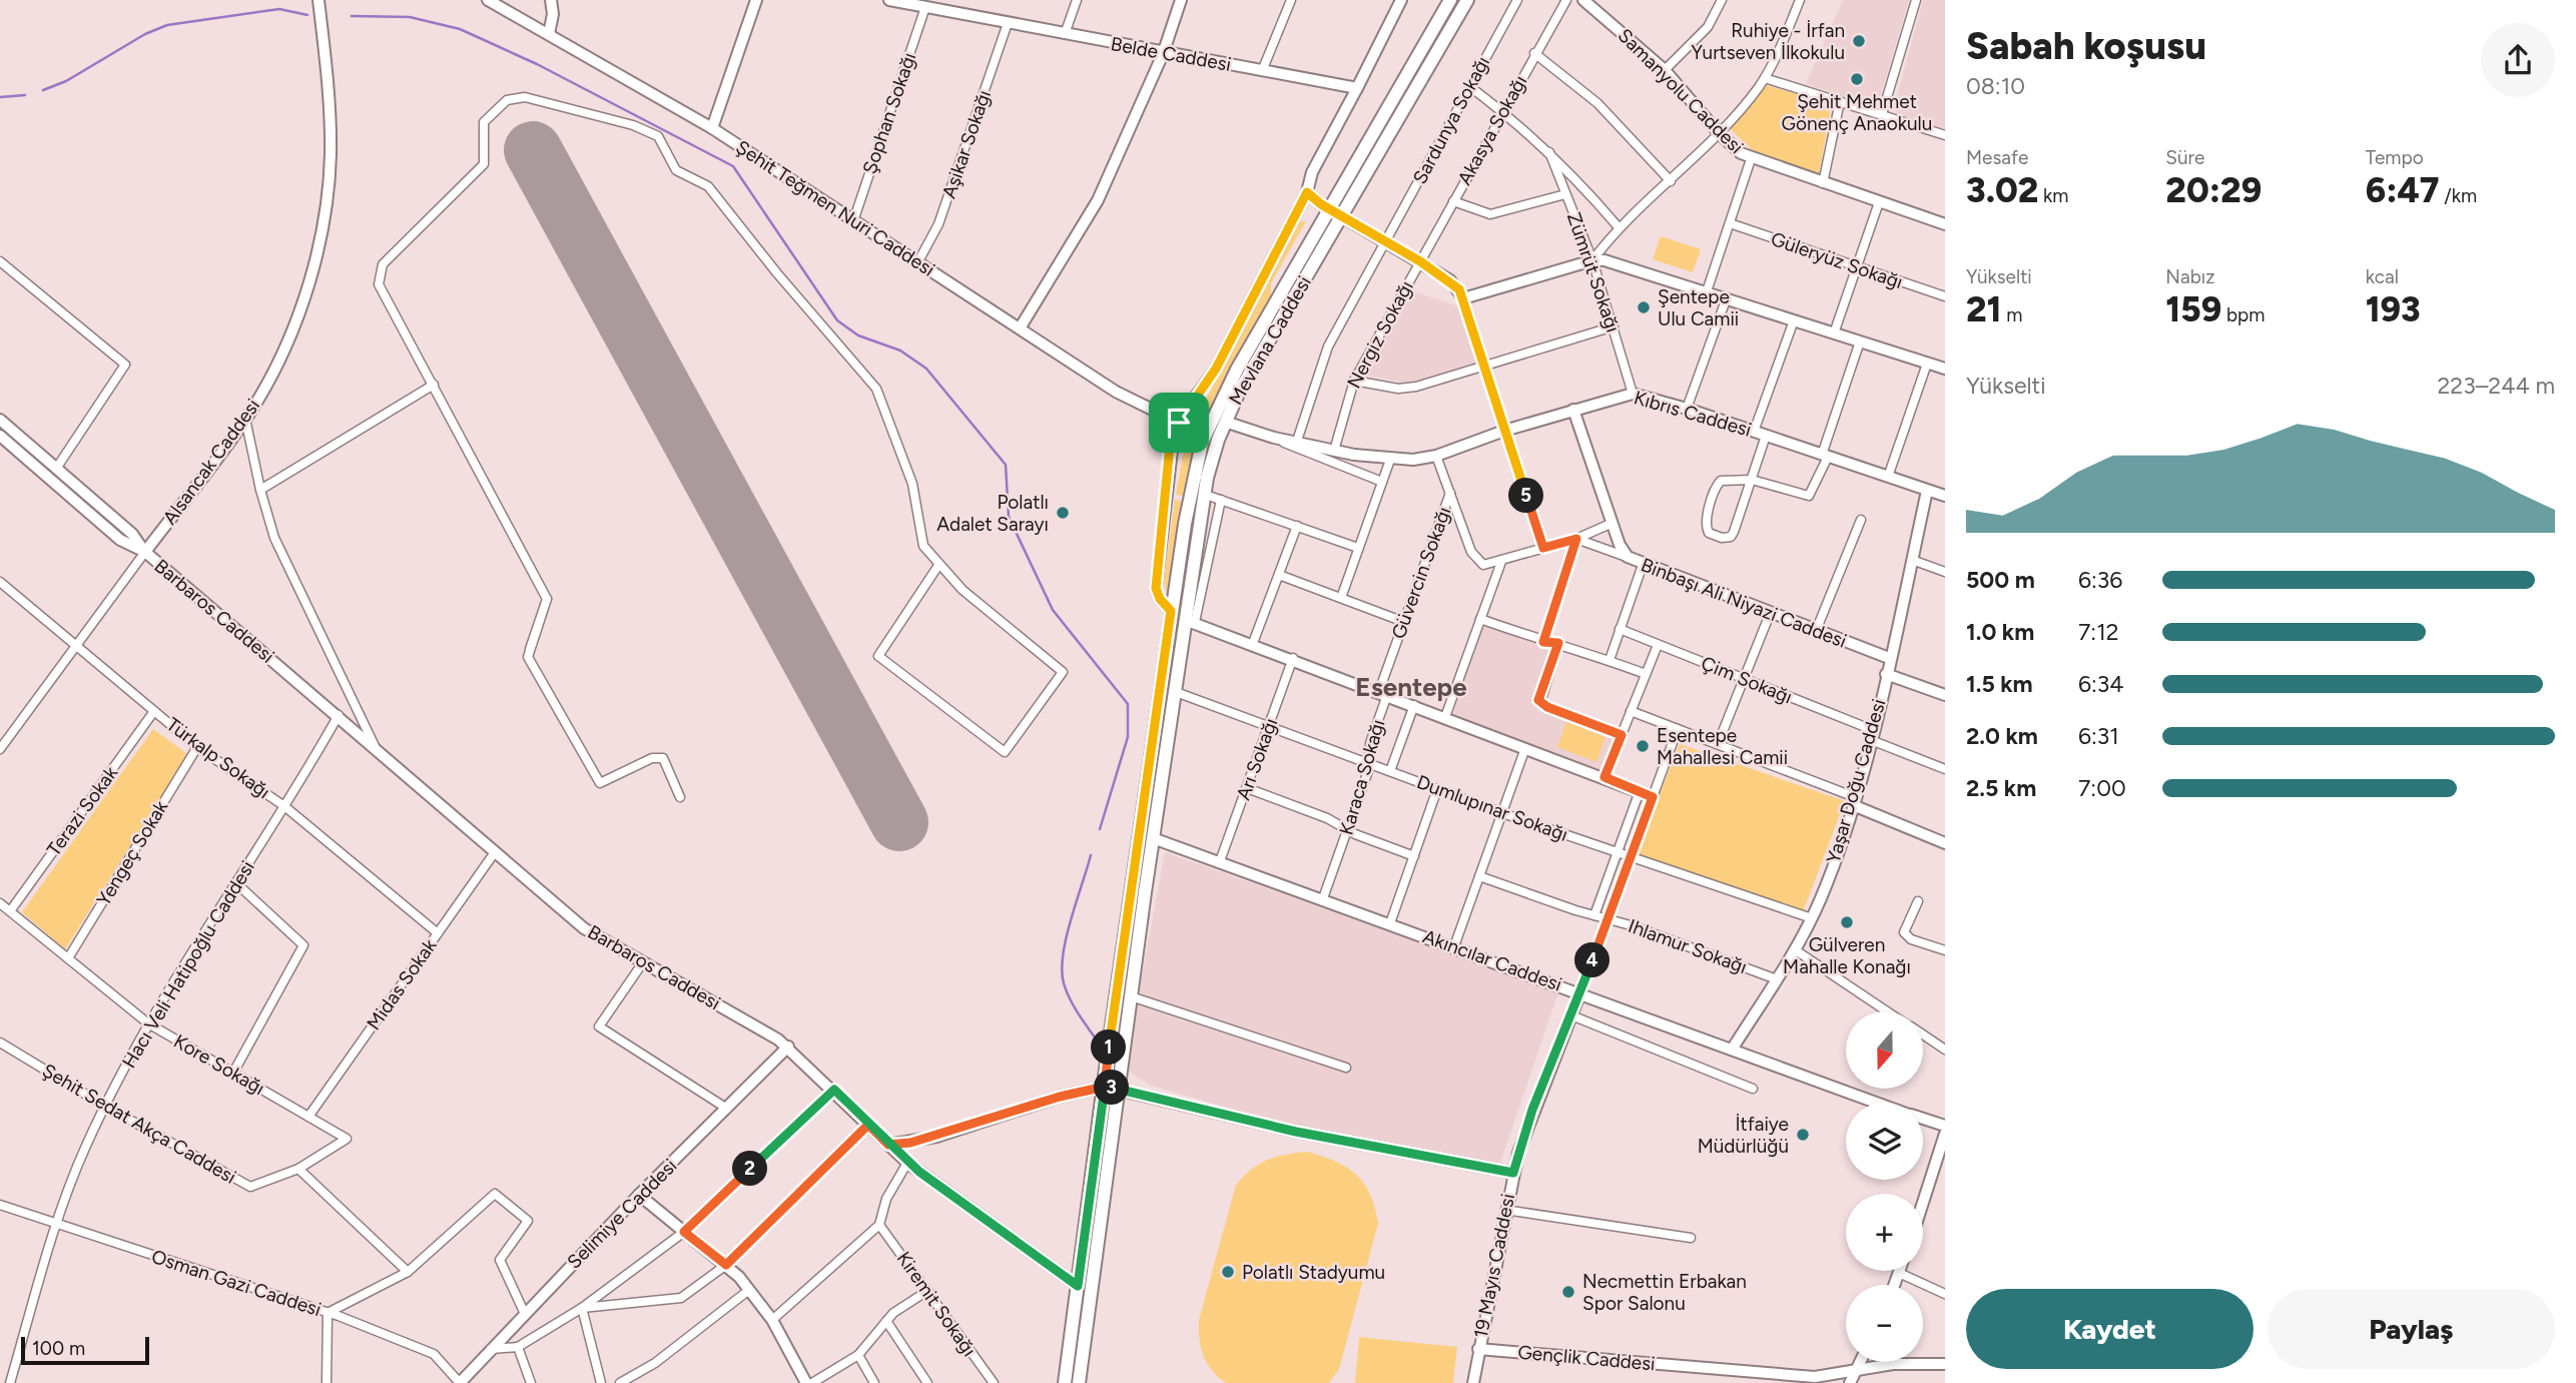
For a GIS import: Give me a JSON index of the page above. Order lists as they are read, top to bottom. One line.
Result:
{"streets":{"main road":["Mevlana Caddesi"],"street":["Belde Caddesi","Samanyolu Caddesi","Şophan Sokağı","Sardunya Sokağı","Akasya Sokağı","Aşikar Sokağı","Şehit Teğmen Nuri Caddesi","Güleryüz Sokağı","Zümrüt Sokağı","Nergiz Sokağı","Kıbrıs Caddesi","Alsancak Caddesi","Güvercin Sokağı","Binbaşı Ali Niyazi Caddesi","Barbaros Caddesi","Çim Sokağı","Türkalp Sokağı","Arı Sokağı","Karaca Sokağı","Yaşar Doğu Caddesi","Dumlupınar Sokağı","Terazi Sokak","Yengeç Sokak","Ihlamur Sokağı","Akıncılar Caddesi","Hacı Veli Hatipoğlu Caddesi","Midas Sokak","Kore Sokağı","Şehit Sedat Akça Caddesi","Selimiye Caddesi","19 Mayıs Caddesi","Osman Gazi Caddesi","Kiremit Sokağı","Gençlik Caddesi"]},"crossings":[["Belde Caddesi","Şophan Sokağı"],["Belde Caddesi","Aşikar Sokağı"],["Şophan Sokağı","Şehit Teğmen Nuri Caddesi"],["Sardunya Sokağı","Kıbrıs Caddesi"],["Akasya Sokağı","Nergiz Sokağı"],["Aşikar Sokağı","Şehit Teğmen Nuri Caddesi"],["Zümrüt Sokağı","Kıbrıs Caddesi"],["Nergiz Sokağı","Kıbrıs Caddesi"],["Mevlana Caddesi","Kıbrıs Caddesi"],["Mevlana Caddesi","Barbaros Caddesi"],["Mevlana Caddesi","Dumlupınar Sokağı"],["Mevlana Caddesi","Akıncılar Caddesi"],["Kıbrıs Caddesi","Binbaşı Ali Niyazi Caddesi"],["Kıbrıs Caddesi","Yaşar Doğu Caddesi"],["Alsancak Caddesi","Barbaros Caddesi"],["Güvercin Sokağı","Karaca Sokağı"],["Binbaşı Ali Niyazi Caddesi","Yaşar Doğu Caddesi"],["Barbaros Caddesi","Hacı Veli Hatipoğlu Caddesi"],["Barbaros Caddesi","Midas Sokak"],["Barbaros Caddesi","Selimiye Caddesi"],["Çim Sokağı","Yaşar Doğu Caddesi"],["Türkalp Sokağı","Terazi Sokak"],["Türkalp Sokağı","Yengeç Sokak"],["Türkalp Sokağı","Hacı Veli Hatipoğlu Caddesi"],["Türkalp Sokağı","Midas Sokak"],["Arı Sokağı","Dumlupınar Sokağı"],["Arı Sokağı","Akıncılar Caddesi"],["Karaca Sokağı","Dumlupınar Sokağı"],["Karaca Sokağı","Akıncılar Caddesi"],["Yaşar Doğu Caddesi","Dumlupınar Sokağı"],["Yaşar Doğu Caddesi","Ihlamur Sokağı"],["Yaşar Doğu Caddesi","Akıncılar Caddesi"],["Terazi Sokak","Kore Sokağı"],["Yengeç Sokak","Kore Sokağı"],["Akıncılar Caddesi","19 Mayıs Caddesi"],["Hacı Veli Hatipoğlu Caddesi","Kore Sokağı"],["Hacı Veli Hatipoğlu Caddesi","Şehit Sedat Akça Caddesi"],["Hacı Veli Hatipoğlu Caddesi","Osman Gazi Caddesi"],["Midas Sokak","Kore Sokağı"],["Kore Sokağı","Şehit Sedat Akça Caddesi"],["Selimiye Caddesi","Osman Gazi Caddesi"],["19 Mayıs Caddesi","Gençlik Caddesi"]],"districts":["Esentepe"],"places":["Ruhiye - İrfan Yurtseven İlkokulu","Şehit Mehmet Gönenç Anaokulu","Şentepe Ulu Camii","Polatlı Adalet Sarayı","Esentepe Mahallesi Camii","Gülveren Mahalle Konağı","İtfaiye Müdürlüğü","Polatlı Stadyumu","Necmettin Erbakan Spor Salonu"],"scale_bar":"100 m","north":"bottom","page":{"heading":["Sabah koşusu","08:10"],"stats":[["Mesafe","3.02 km"],["Süre","20:29"],["Tempo","6:47 /km"],["Yükselti","21 m"],["Nabız","159 bpm"],["kcal","193"]],"chart":["Yükselti","223–244 m"],"pins":["5","4","1","3","2"],"list":[{"name":"500 m","note":"6:36"},{"name":"1.0 km","note":"7:12"},{"name":"1.5 km","note":"6:34"},{"name":"2.0 km","note":"6:31"},{"name":"2.5 km","note":"7:00"}],"map_buttons":["+","−"],"buttons":["Kaydet","Paylaş"],"scale":"100 m"}}
